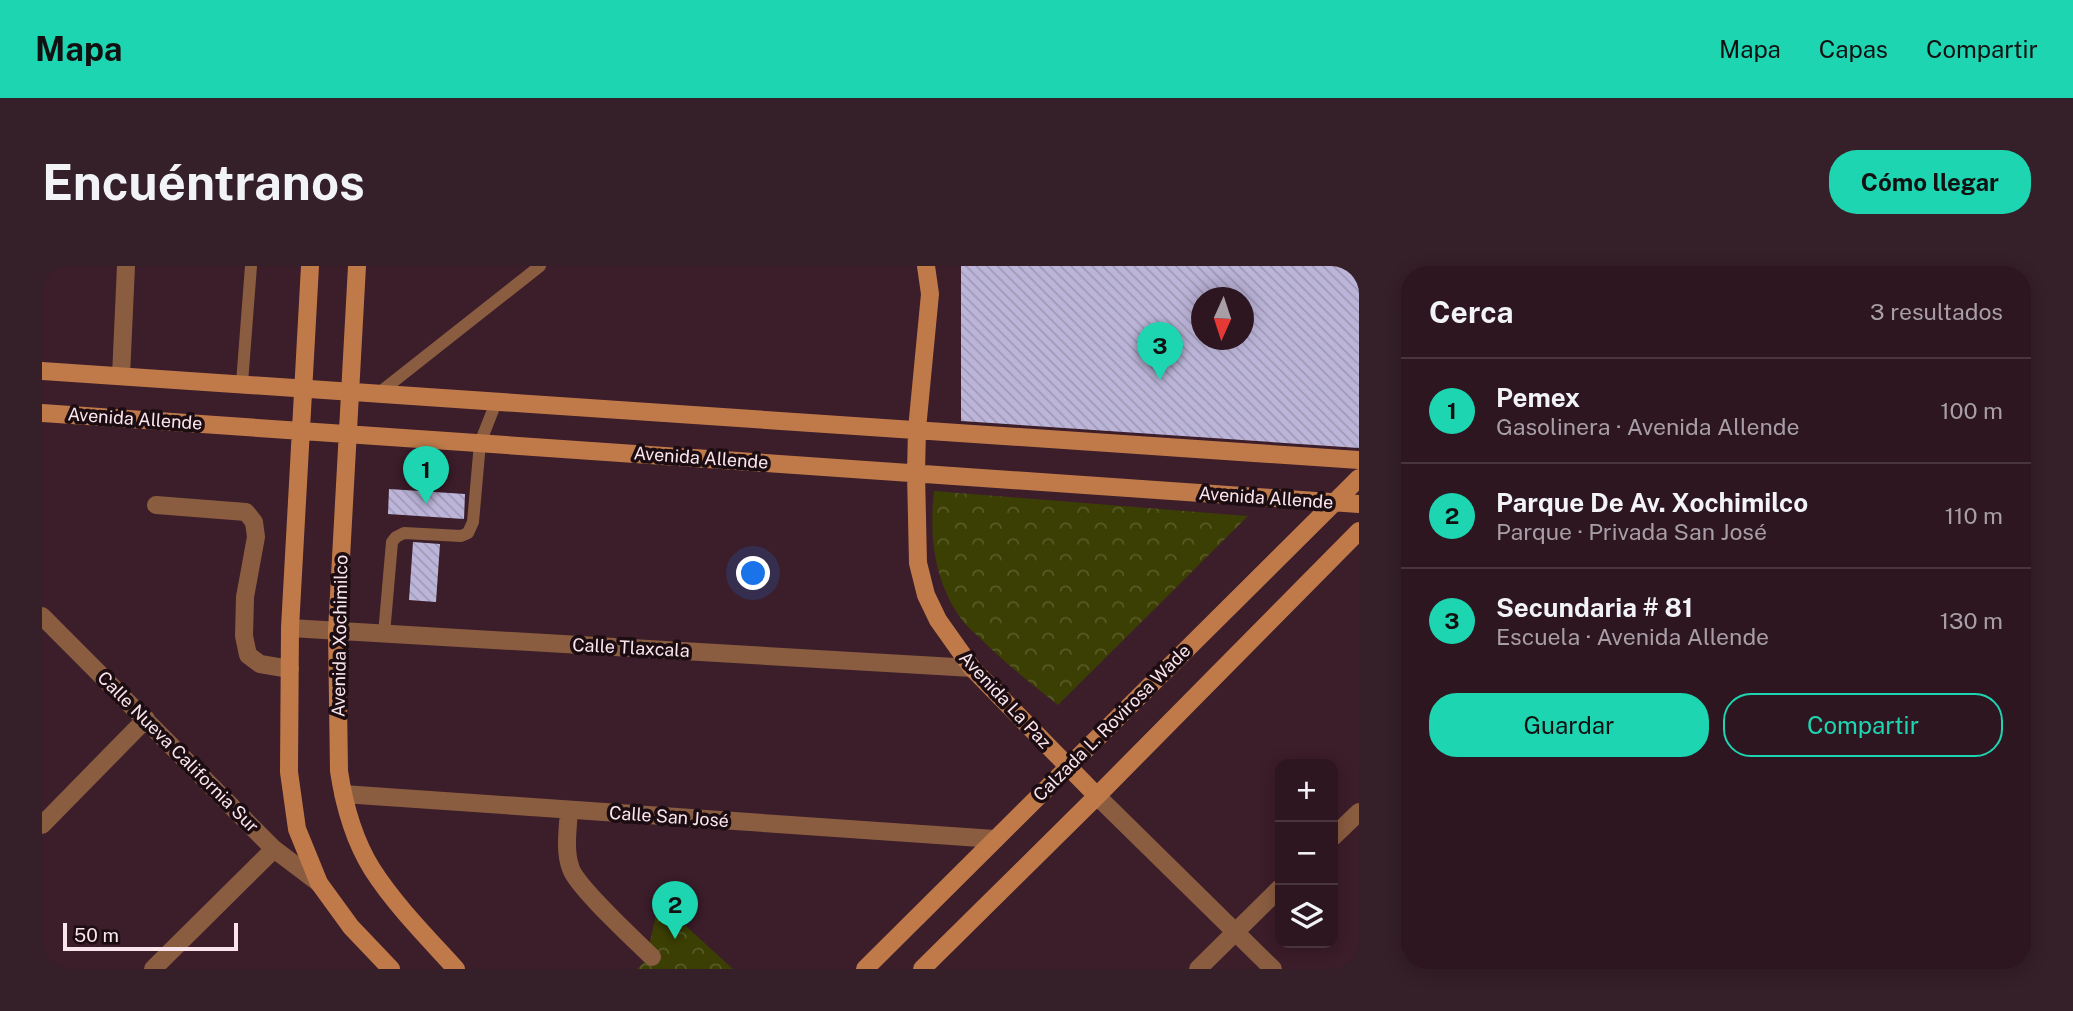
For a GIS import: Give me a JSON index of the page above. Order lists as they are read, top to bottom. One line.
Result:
{"streets":{"street":["Avenida Allende","Avenida Xochimilco","Calle Tlaxcala","Avenida La Paz","Calzada L. Rovirosa Wade","Calle Nueva California Sur","Calle San José"]},"crossings":[["Avenida Allende","Avenida Xochimilco"],["Avenida Allende","Avenida La Paz"],["Avenida Allende","Calzada L. Rovirosa Wade"],["Avenida Xochimilco","Calle Tlaxcala"],["Avenida Xochimilco","Calle San José"],["Calle Tlaxcala","Avenida La Paz"],["Avenida La Paz","Calzada L. Rovirosa Wade"],["Calzada L. Rovirosa Wade","Calle San José"]],"scale_bar":"50 m","north":"bottom","page":{"header":"Mapa","nav":["Mapa","Capas","Compartir"],"buttons":["Cómo llegar",["Guardar","Compartir"]],"title":"Encuéntranos","heading":["Cerca","3 resultados"],"pins":["3","1","2"],"list":[{"mark":"1","name":"Pemex","note":"Gasolinera · Avenida Allende","value":"100 m"},{"mark":"2","name":"Parque De Av. Xochimilco","note":"Parque · Privada San José","value":"110 m"},{"mark":"3","name":"Secundaria # 81","note":"Escuela · Avenida Allende","value":"130 m"}],"map_buttons":["+","−"],"scale":"50 m"}}
